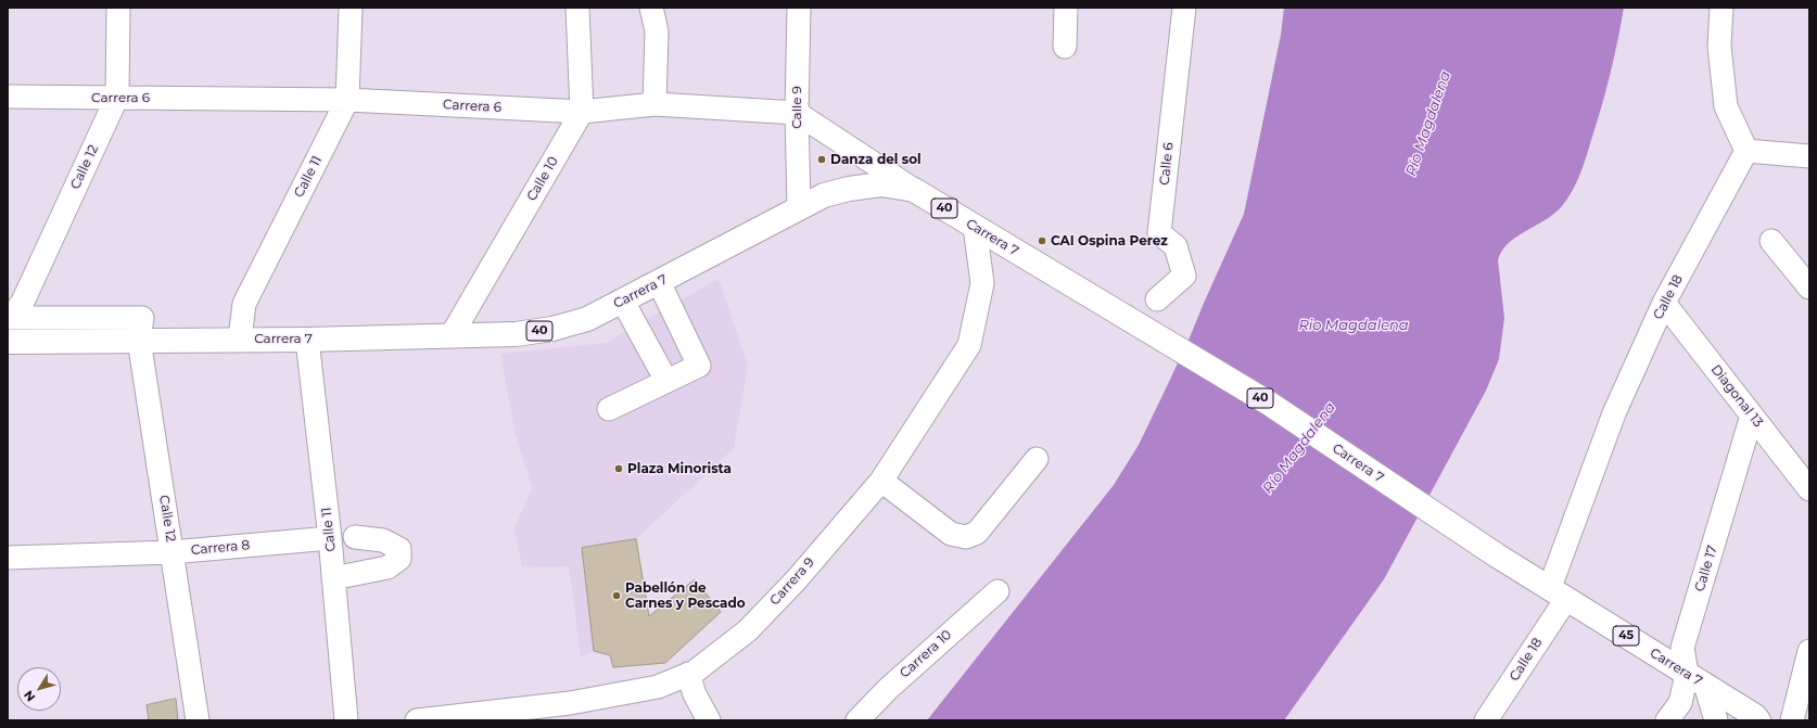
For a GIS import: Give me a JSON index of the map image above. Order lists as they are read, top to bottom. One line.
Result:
{"streets":{"main road":["40","Carrera 7","45"],"street":["Carrera 6","Calle 9","Calle 6","Calle 12","Calle 11","Calle 10","Calle 18","Diagonal 13","Carrera 8","Calle 17","Carrera 9","Carrera 10"]},"crossings":[["Carrera 6","Calle 9"],["Carrera 6","Calle 12"],["Carrera 6","Calle 11"],["Carrera 6","Calle 10"],["Carrera 6","Carrera 7"],["Calle 9","Carrera 7"],["Calle 12","Carrera 7"],["Calle 12","Carrera 8"],["Calle 11","Carrera 7"],["Calle 11","Carrera 8"],["Calle 10","Carrera 7"],["Carrera 7","Calle 18"],["Carrera 7","Calle 17"],["Carrera 7","Carrera 9"],["Calle 18","Diagonal 13"],["Diagonal 13","Calle 17"]],"water":["Río Magdalena","Rio Magdalena"],"places":["Danza del sol","CAI Ospina Perez","Plaza Minorista","Pabellón de Carnes y Pescado"],"north":"bottom left"}
